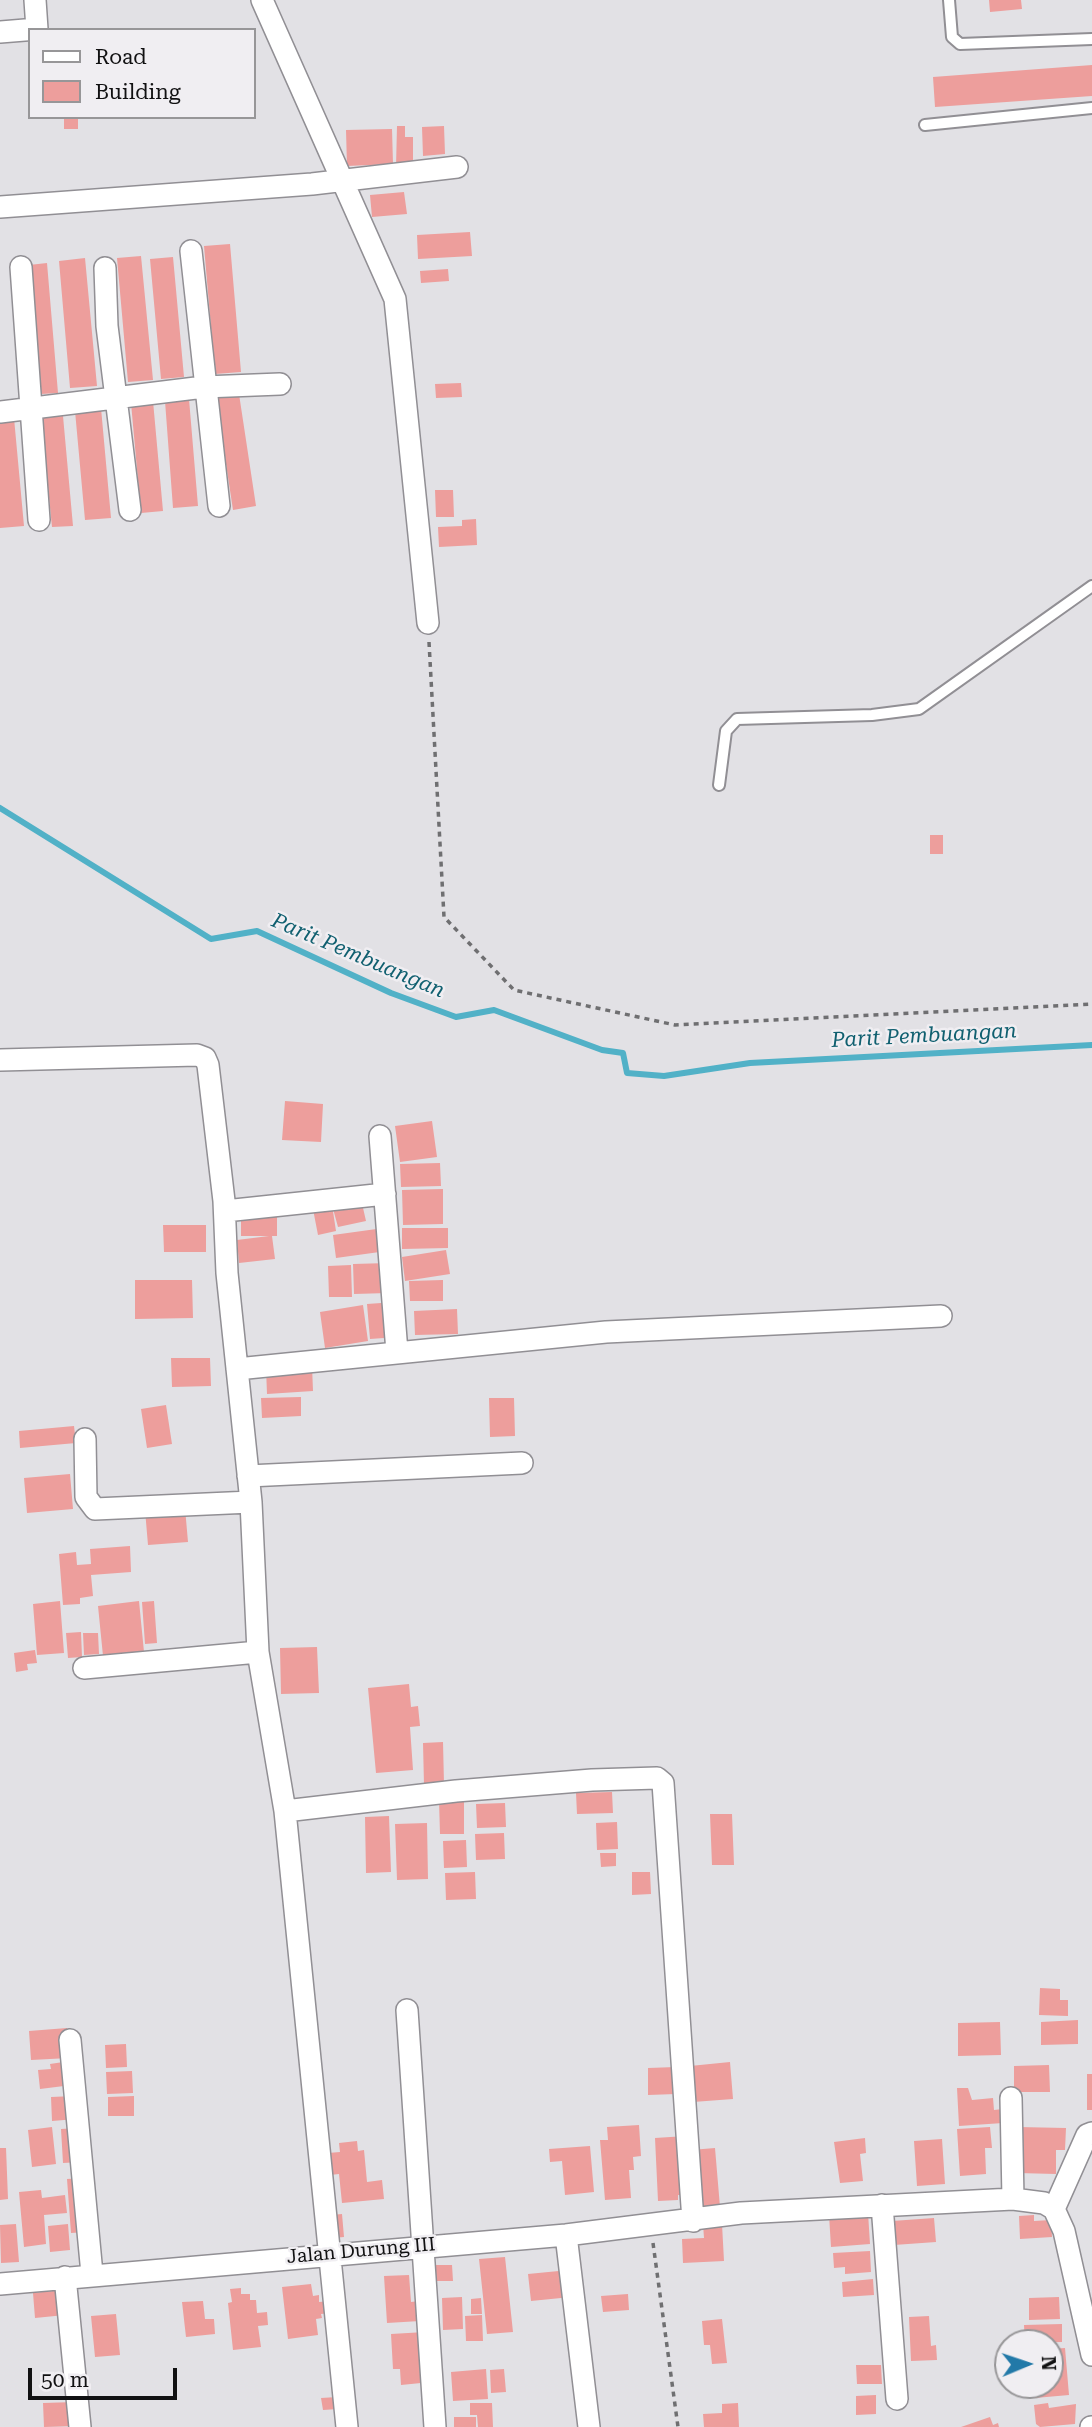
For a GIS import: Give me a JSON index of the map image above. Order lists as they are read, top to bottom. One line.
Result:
{"streets":{"street":["Jalan Durung III"]},"water":["Parit Pembuangan"],"legend":["Road","Building"],"scale_bar":"50 m","north":"right"}
